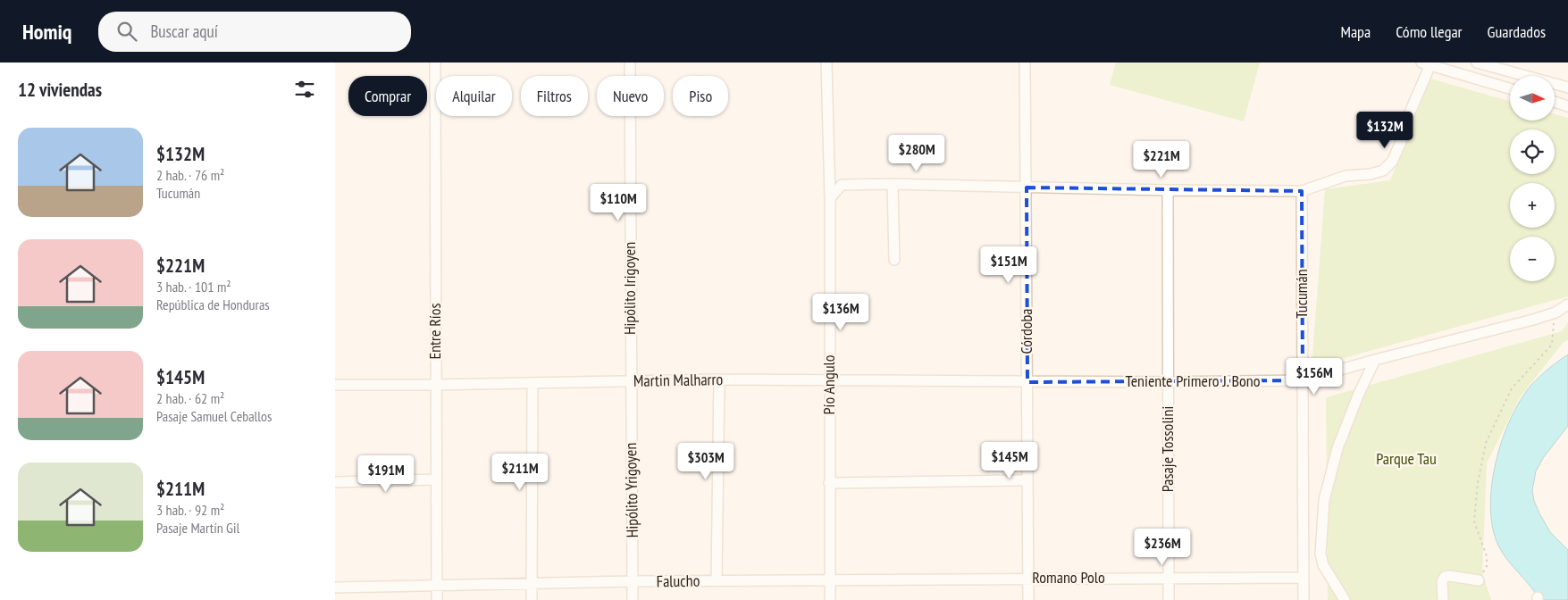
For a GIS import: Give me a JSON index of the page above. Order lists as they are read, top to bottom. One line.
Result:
{"streets":{"street":["Hipólito Irigoyen","Tucumán","Entre Ríos","Córdoba","Martin Malharro","Teniente Primero J. Bono","Pío Angulo","Pasaje Tossolini","Hipólito Yrigoyen","Romano Polo","Falucho"]},"crossings":[["Hipólito Irigoyen","Martin Malharro"],["Hipólito Irigoyen","Hipólito Yrigoyen"],["Tucumán","Teniente Primero J. Bono"],["Tucumán","Romano Polo"],["Entre Ríos","Martin Malharro"],["Entre Ríos","Falucho"],["Córdoba","Martin Malharro"],["Córdoba","Teniente Primero J. Bono"],["Córdoba","Romano Polo"],["Córdoba","Falucho"],["Martin Malharro","Teniente Primero J. Bono"],["Martin Malharro","Pío Angulo"],["Martin Malharro","Hipólito Yrigoyen"],["Teniente Primero J. Bono","Pasaje Tossolini"],["Pío Angulo","Falucho"],["Pasaje Tossolini","Romano Polo"],["Hipólito Yrigoyen","Falucho"],["Romano Polo","Falucho"]],"parks":["Parque Tau"],"north":"right","page":{"header":"Homiq","search":"Buscar aquí","nav":["Mapa","Cómo llegar","Guardados"],"heading":"12 viviendas","map_buttons":["+","−"],"chip":["Comprar","Alquilar","Filtros","Nuevo","Piso"],"price":["$132M","$280M","$221M","$110M","$151M","$136M","$156M","$145M","$303M","$211M","$191M","$236M"],"list":[{"name":"$132M","note":"2 hab. · 76 m² · Tucumán"},{"name":"$221M","note":"3 hab. · 101 m² · República de Honduras"},{"name":"$145M","note":"2 hab. · 62 m² · Pasaje Samuel Ceballos"},{"name":"$211M","note":"3 hab. · 92 m² · Pasaje Martín Gil"}]}}
